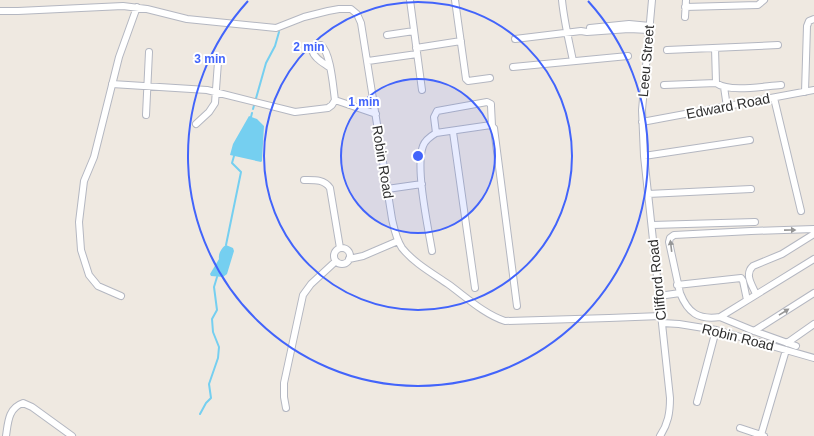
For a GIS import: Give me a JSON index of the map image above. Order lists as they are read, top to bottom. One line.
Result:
{"streets":{"street":["Leeu Street","Edward Road","Robin Road","Clifford Road"]},"crossings":[["Leeu Street","Edward Road"],["Leeu Street","Clifford Road"],["Edward Road","Clifford Road"],["Robin Road","Clifford Road"]],"rings":["2 min","3 min","1 min"]}
